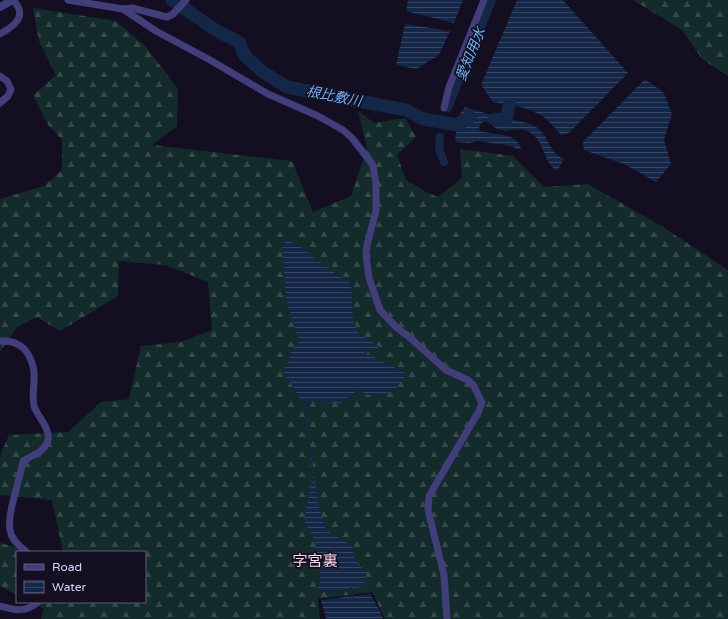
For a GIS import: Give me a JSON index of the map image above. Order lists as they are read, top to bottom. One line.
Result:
{"districts":["字宮裏"],"water":["愛知用水","根比敷川"],"legend":["Road","Water"]}
